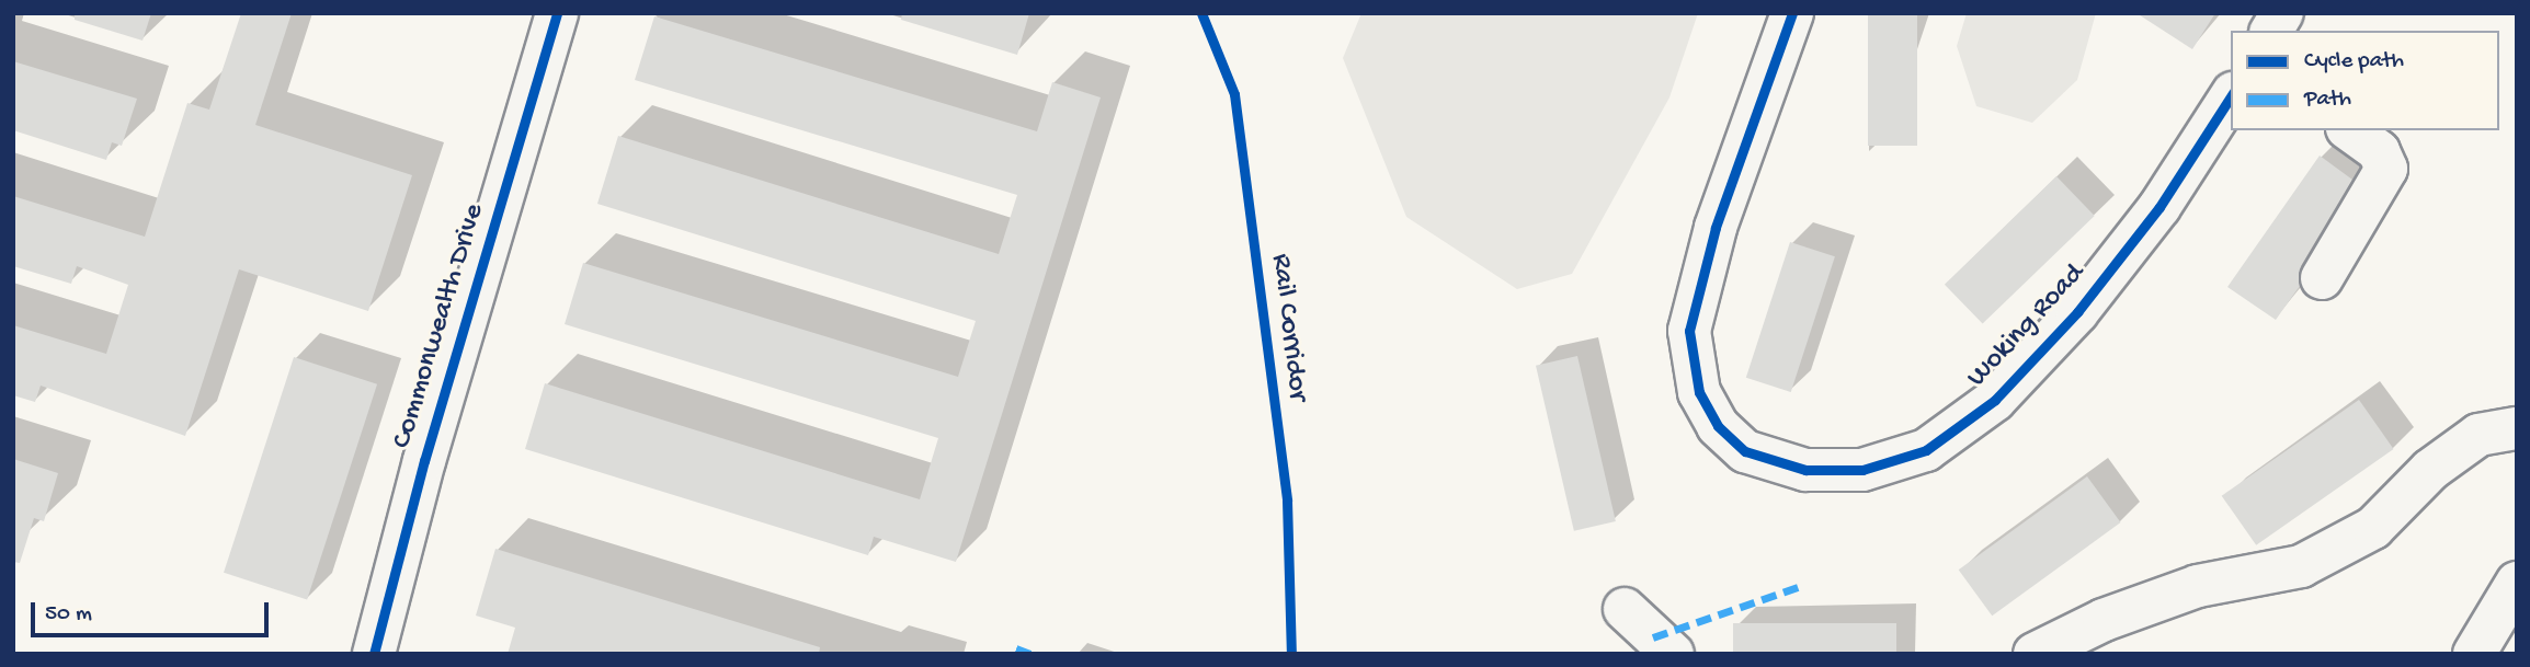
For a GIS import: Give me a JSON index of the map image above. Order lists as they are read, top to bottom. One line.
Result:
{"streets":{"street":["Commonwealth Drive","Woking Road"],"cycle path":["Rail Corridor"]},"legend":["Cycle path","Path"],"scale_bar":"50 m"}
